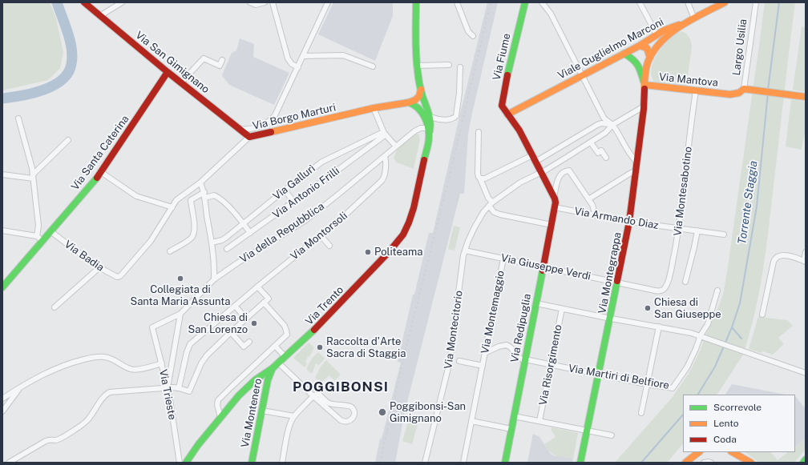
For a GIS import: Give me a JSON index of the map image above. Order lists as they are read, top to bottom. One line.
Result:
{"streets":{"main road":["Viale Guglielmo Marconi","Via Fiume","Via San Gimignano","Via Mantova","Via Borgo Marturi","Via Santa Caterina","Via Montegrappa","Via Trento","Via Redipuglia","Via Montenero"],"street":["Largo Usilia","Via Gallurì","Via Montesabotino","Via Antonio Frilli","Via Armando Diaz","Via della Repubblica","Via Montorsoli","Via Badia","Via Giuseppe Verdi","Via Montemaggio","Via Montecitorio","Via Risorgimento","Via Martiri di Belfiore","Via Trieste"]},"crossings":[["Largo Usilia","Via Mantova"],["Viale Guglielmo Marconi","Via Fiume"],["Viale Guglielmo Marconi","Via Mantova"],["Viale Guglielmo Marconi","Via Montegrappa"],["Viale Guglielmo Marconi","Via Montecitorio"],["Via Fiume","Via Redipuglia"],["Via Fiume","Via Montecitorio"],["Via San Gimignano","Via Borgo Marturi"],["Via San Gimignano","Via Santa Caterina"],["Via Mantova","Via Montesabotino"],["Via Mantova","Via Montegrappa"],["Via Mantova","Via Montecitorio"],["Via Borgo Marturi","Via Badia"],["Via Santa Caterina","Via Badia"],["Via Gallurì","Via Antonio Frilli"],["Via Montesabotino","Via Armando Diaz"],["Via Montesabotino","Via Giuseppe Verdi"],["Via Armando Diaz","Via Montegrappa"],["Via Armando Diaz","Via Redipuglia"],["Via della Repubblica","Via Montorsoli"],["Via della Repubblica","Via Trento"],["Via della Repubblica","Via Trieste"],["Via Giuseppe Verdi","Via Montegrappa"],["Via Giuseppe Verdi","Via Montemaggio"],["Via Giuseppe Verdi","Via Redipuglia"],["Via Giuseppe Verdi","Via Montecitorio"],["Via Montegrappa","Via Montecitorio"],["Via Montegrappa","Via Martiri di Belfiore"],["Via Trento","Via Montenero"],["Via Redipuglia","Via Martiri di Belfiore"],["Via Risorgimento","Via Martiri di Belfiore"]],"districts":["POGGIBONSI"],"water":["Torrente Staggia"],"places":["Politeama","Collegiata di Santa Maria Assunta","Chiesa di San Giuseppe","Chiesa di San Lorenzo","Raccolta d'Arte Sacra di Staggia","Poggibonsi-San Gimignano"],"legend":["Scorrevole","Lento","Coda"]}
